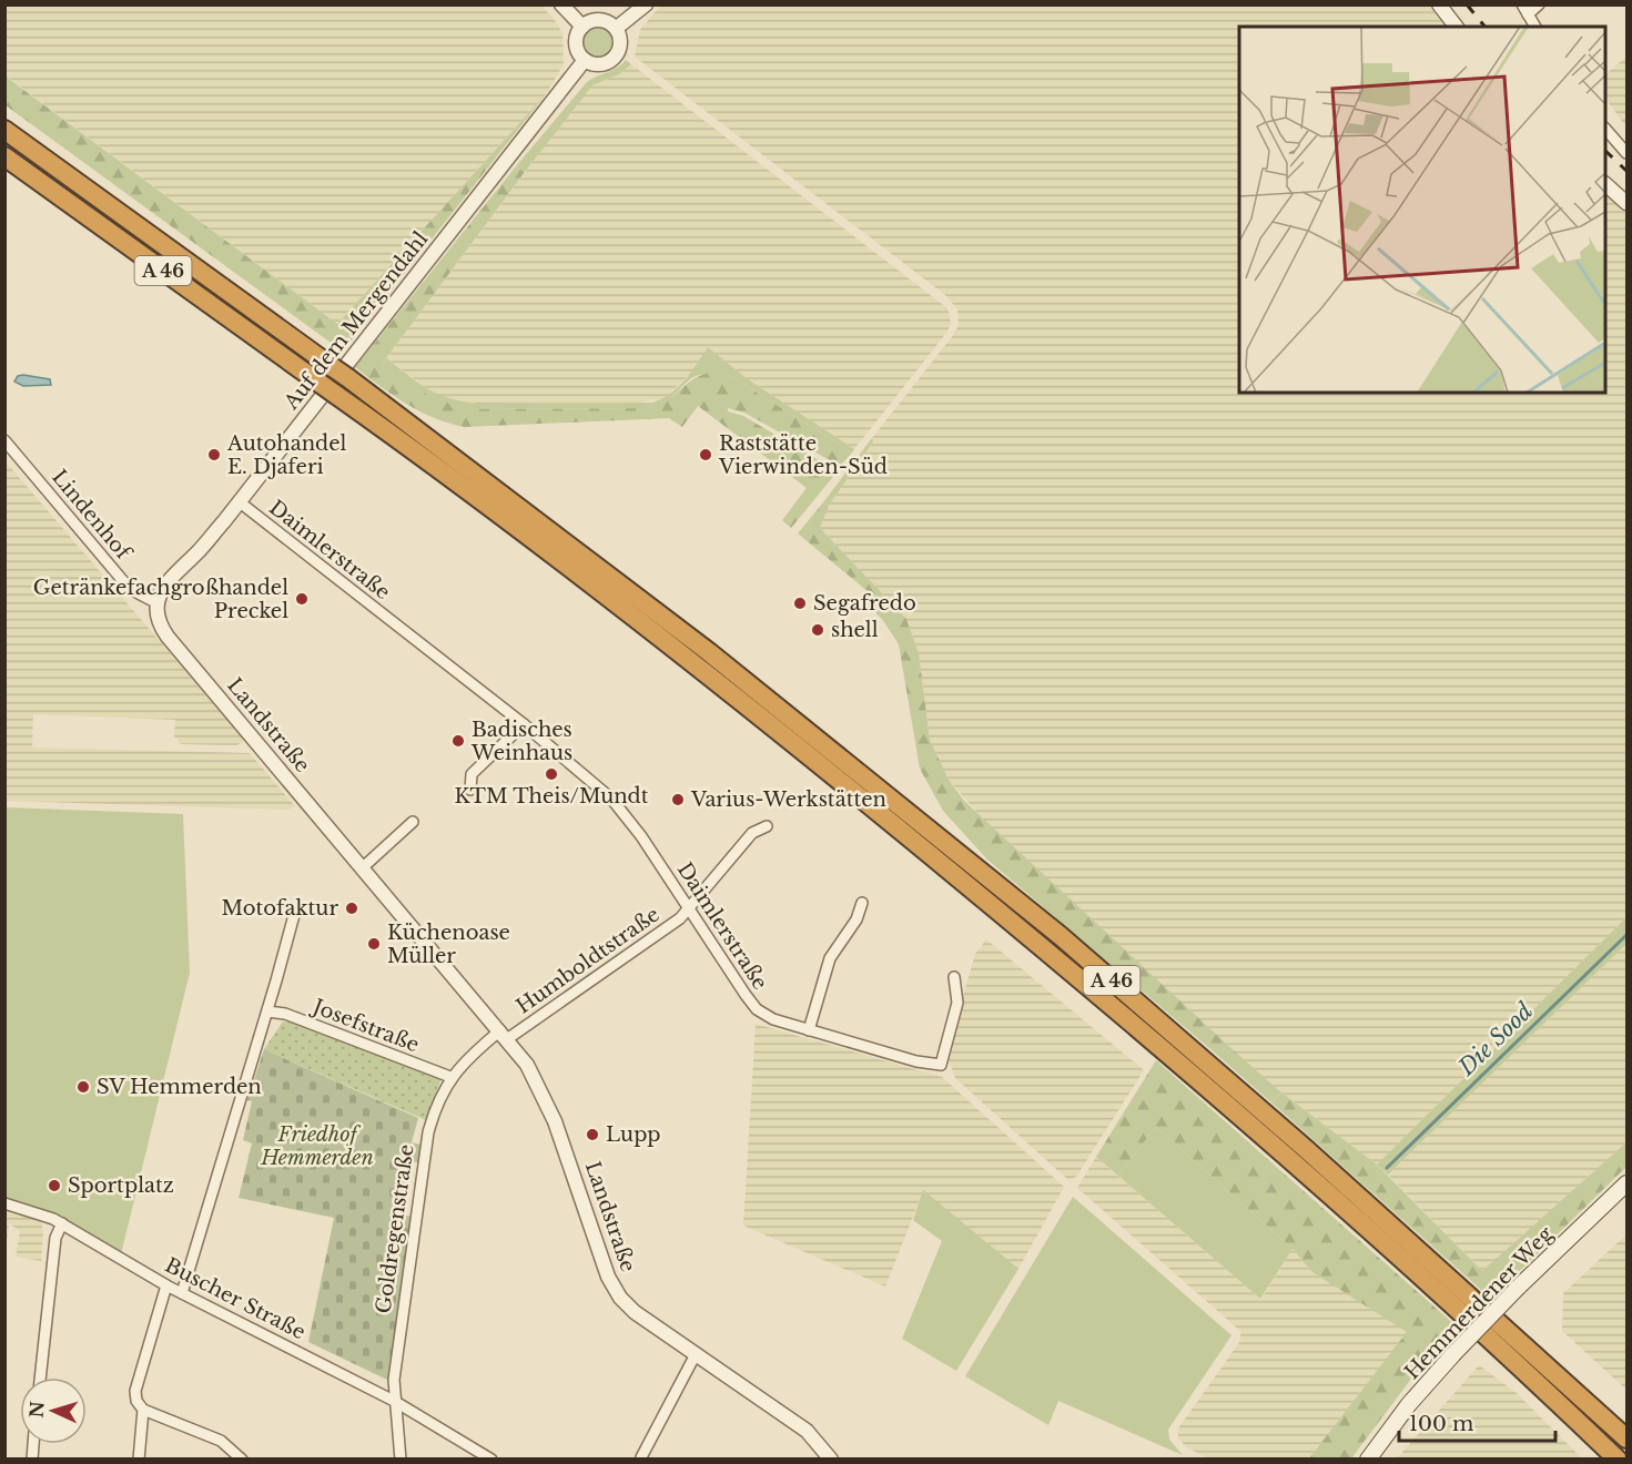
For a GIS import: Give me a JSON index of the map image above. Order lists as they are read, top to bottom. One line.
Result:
{"streets":{"highway":["A 46"],"main road":["Hemmerdener Weg"],"street":["Auf dem Mergendahl","Lindenhof","Daimlerstraße","Landstraße","Humboldtstraße","Josefstraße","Goldregenstraße","Buscher Straße"]},"crossings":[["Auf dem Mergendahl","Lindenhof"],["Auf dem Mergendahl","Daimlerstraße"],["Auf dem Mergendahl","Landstraße"],["Lindenhof","Landstraße"],["Daimlerstraße","Humboldtstraße"],["Landstraße","Humboldtstraße"],["Landstraße","Goldregenstraße"],["Humboldtstraße","Goldregenstraße"],["Josefstraße","Goldregenstraße"],["Goldregenstraße","Buscher Straße"]],"water":["Die Sood"],"parks":["Friedhof Hemmerden"],"places":["Autohandel E. Djaferi","Raststätte Vierwinden-Süd","Getränkefachgroßhandel Preckel","Segafredo","shell","Badisches Weinhaus","KTM Theis/Mundt","Varius-Werkstätten","Motofaktur","Küchenoase Müller","SV Hemmerden","Lupp","Sportplatz"],"scale_bar":"100 m","north":"left"}
